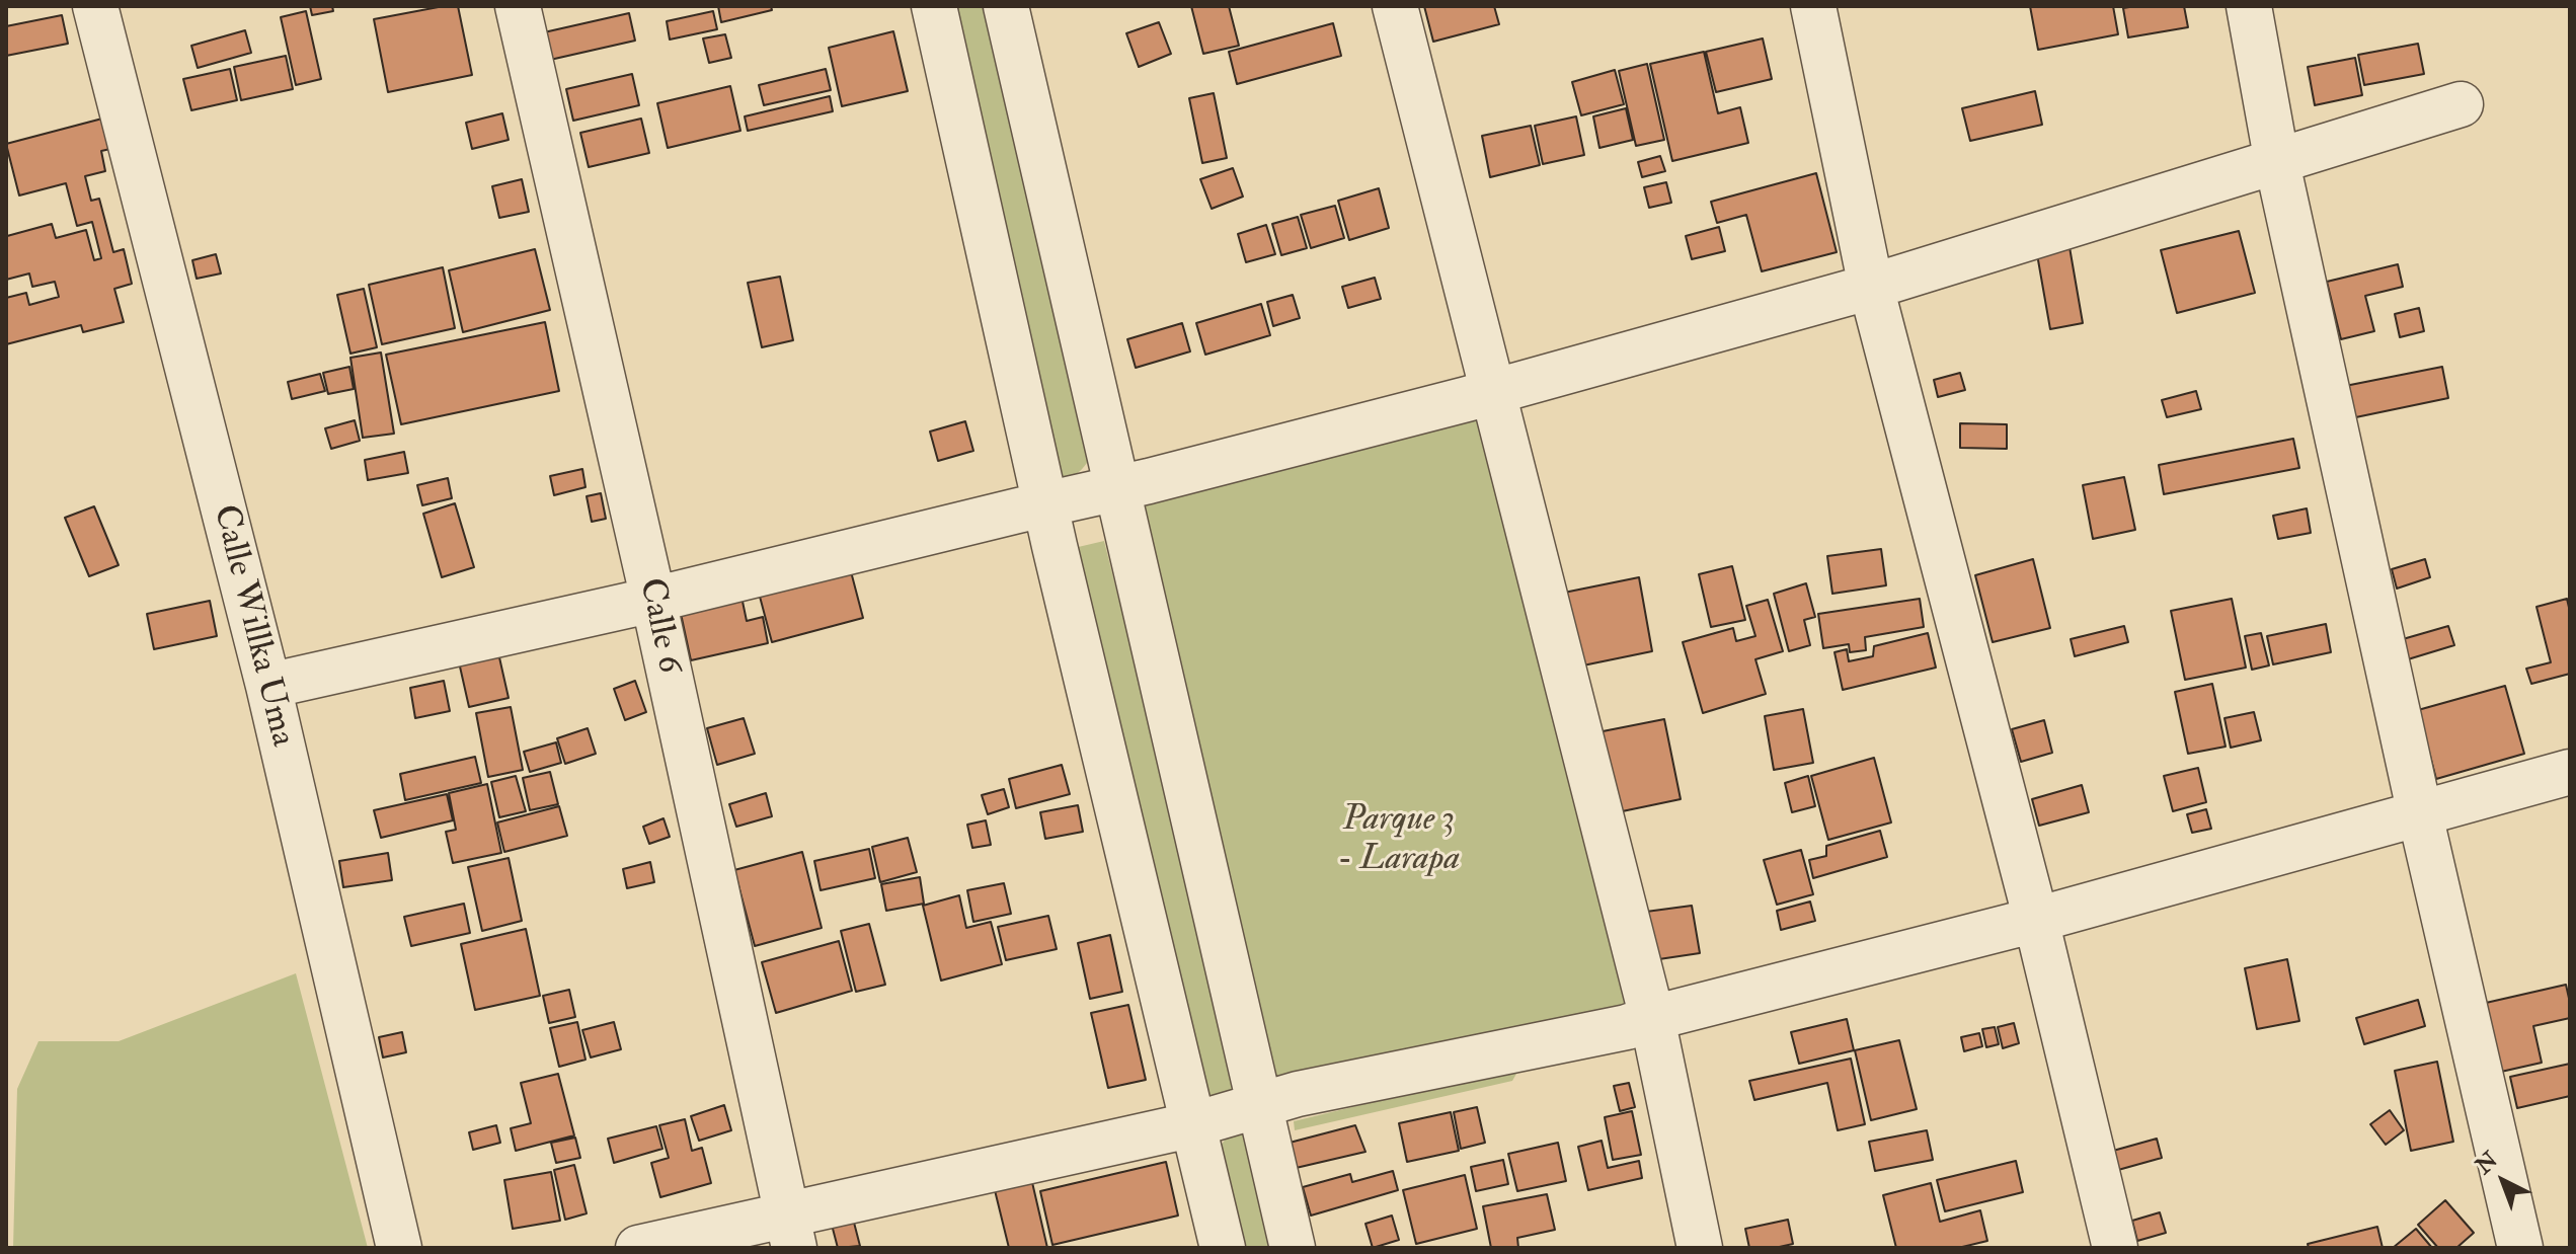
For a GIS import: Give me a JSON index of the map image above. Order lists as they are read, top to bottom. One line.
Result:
{"streets":{"street":["Calle Willka Uma","Calle 6"]},"parks":["Parque 3 - Larapa"],"north":"top left"}
